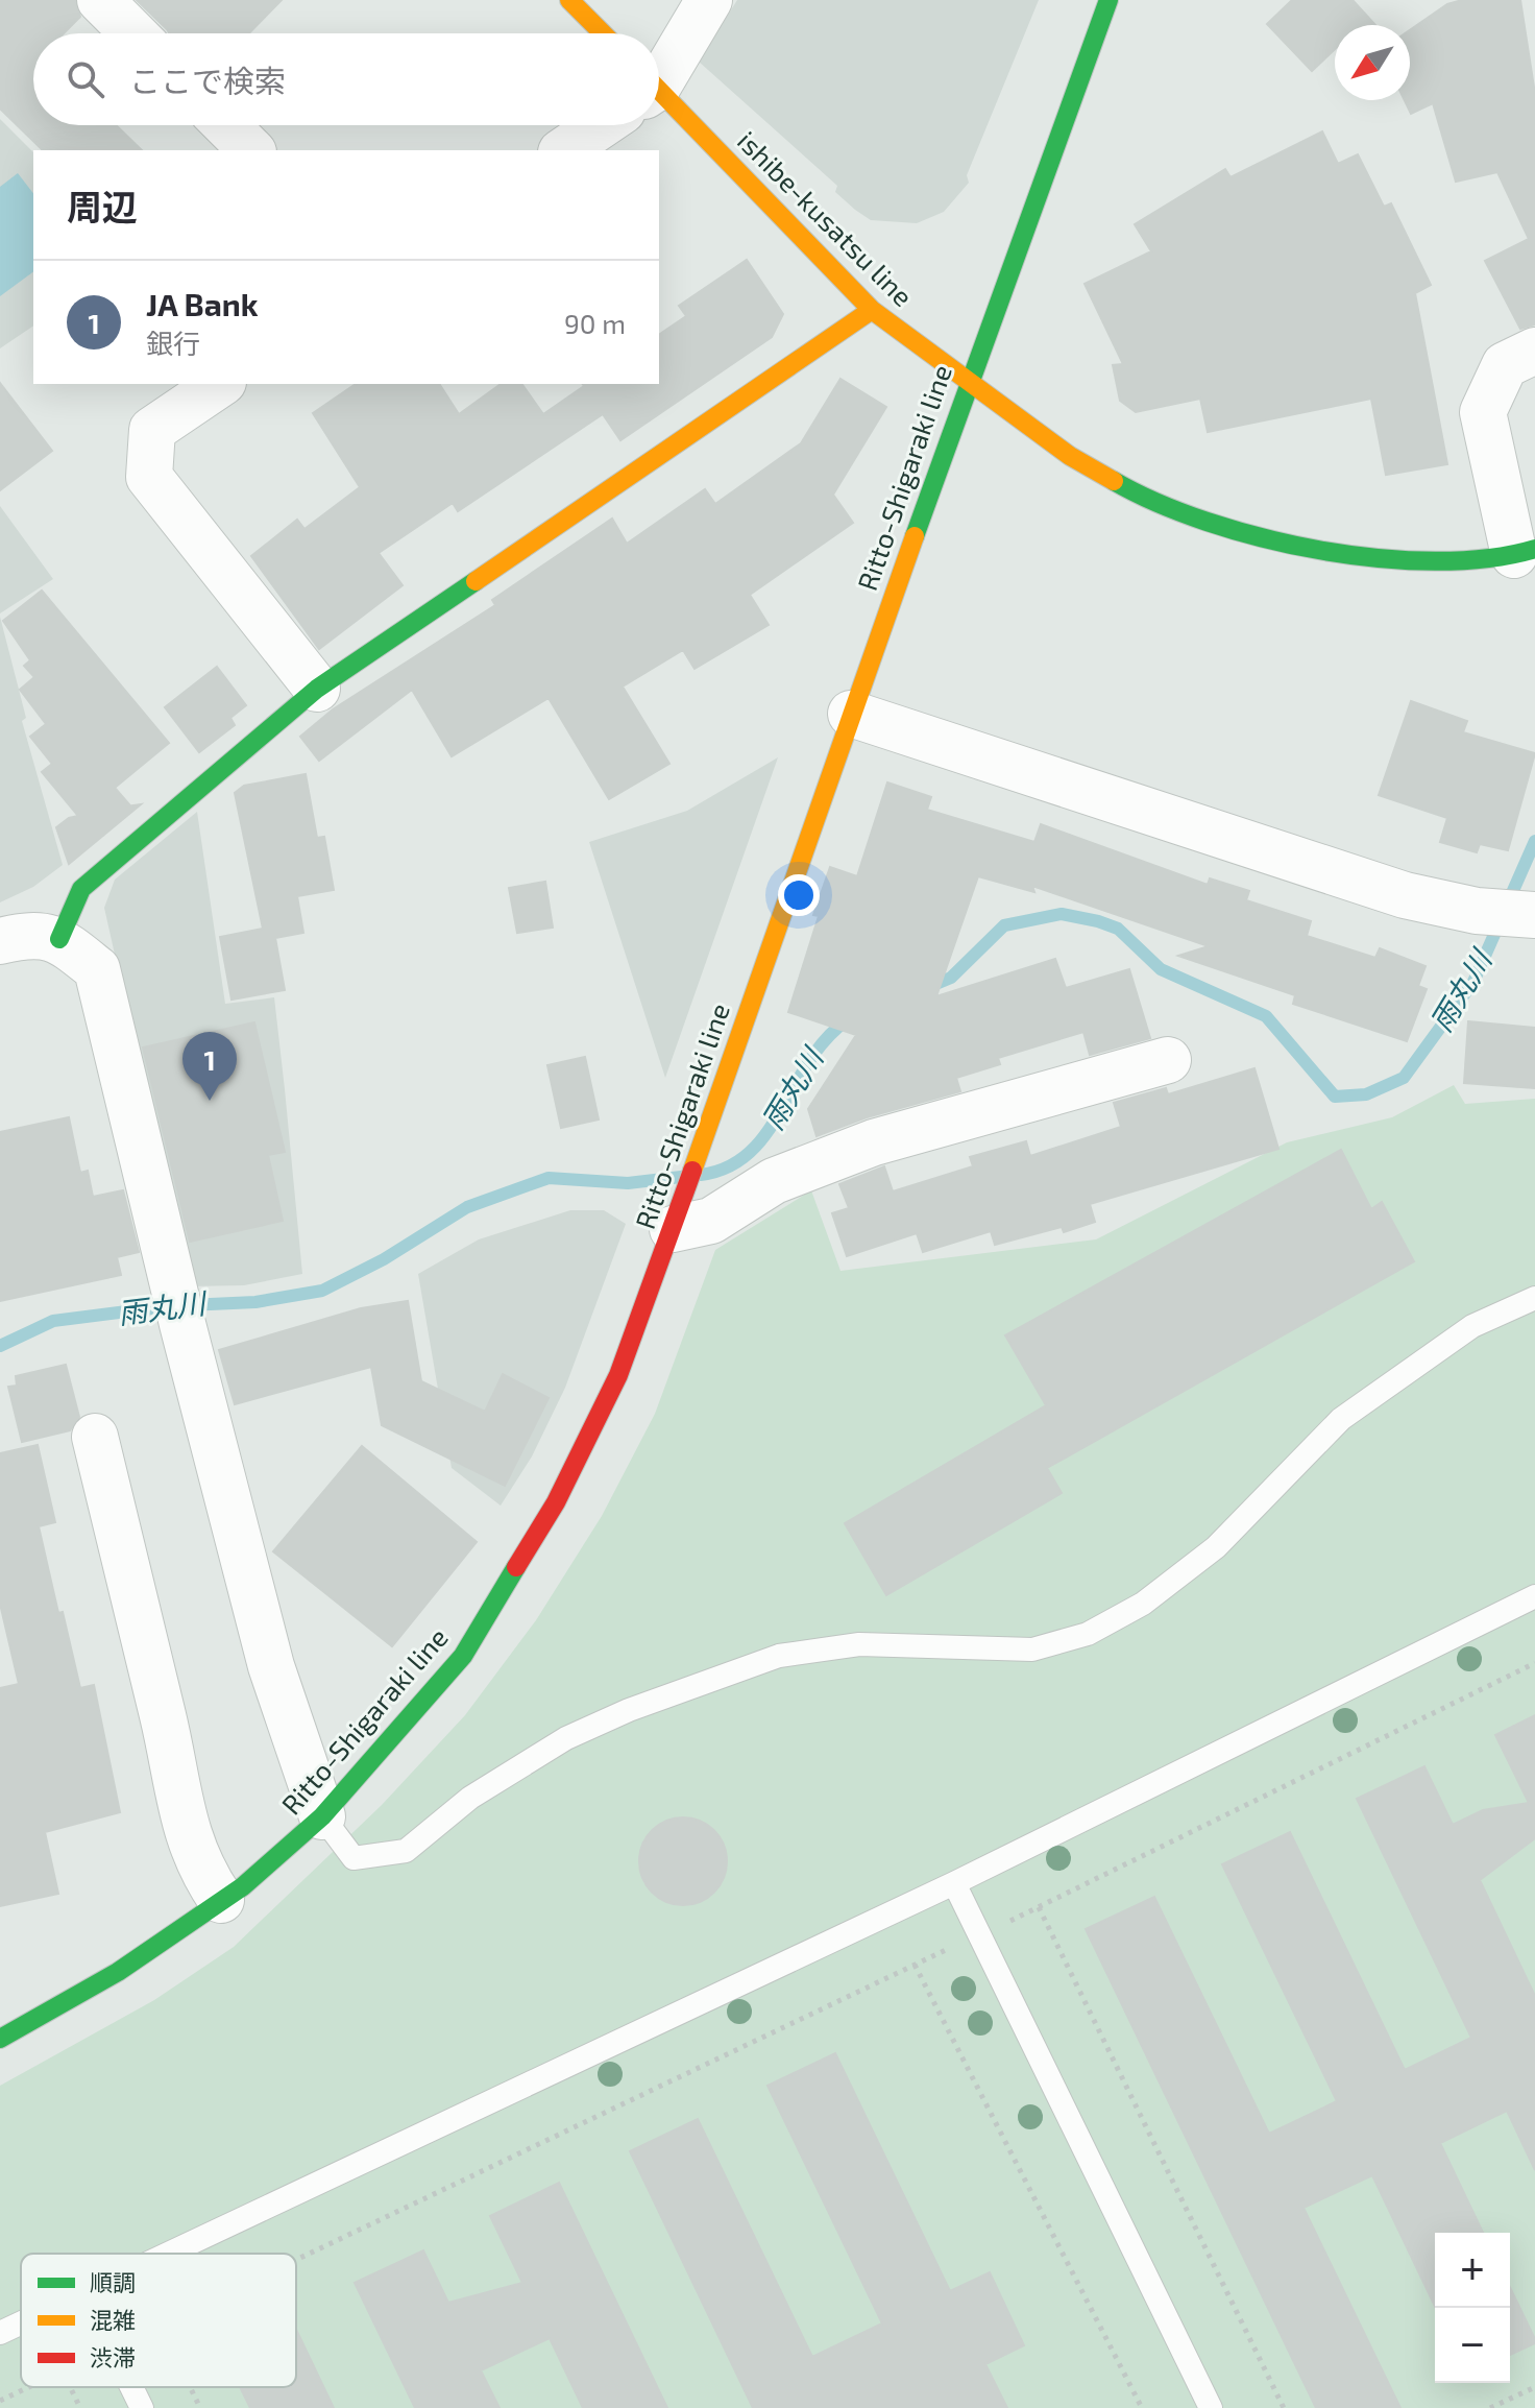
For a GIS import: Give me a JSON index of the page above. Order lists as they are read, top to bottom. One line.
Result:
{"streets":{"main road":["ishibe-kusatsu line","Ritto-Shigaraki line"]},"crossings":[["ishibe-kusatsu line","Ritto-Shigaraki line"]],"water":["雨丸川"],"legend":["順調","混雑","渋滞"],"north":"bottom left","page":{"search":"ここで検索","heading":"周辺","list":[{"mark":"1","name":"JA Bank","note":"銀行","value":"90 m"}],"pins":"1","map_buttons":["+","−"]}}
